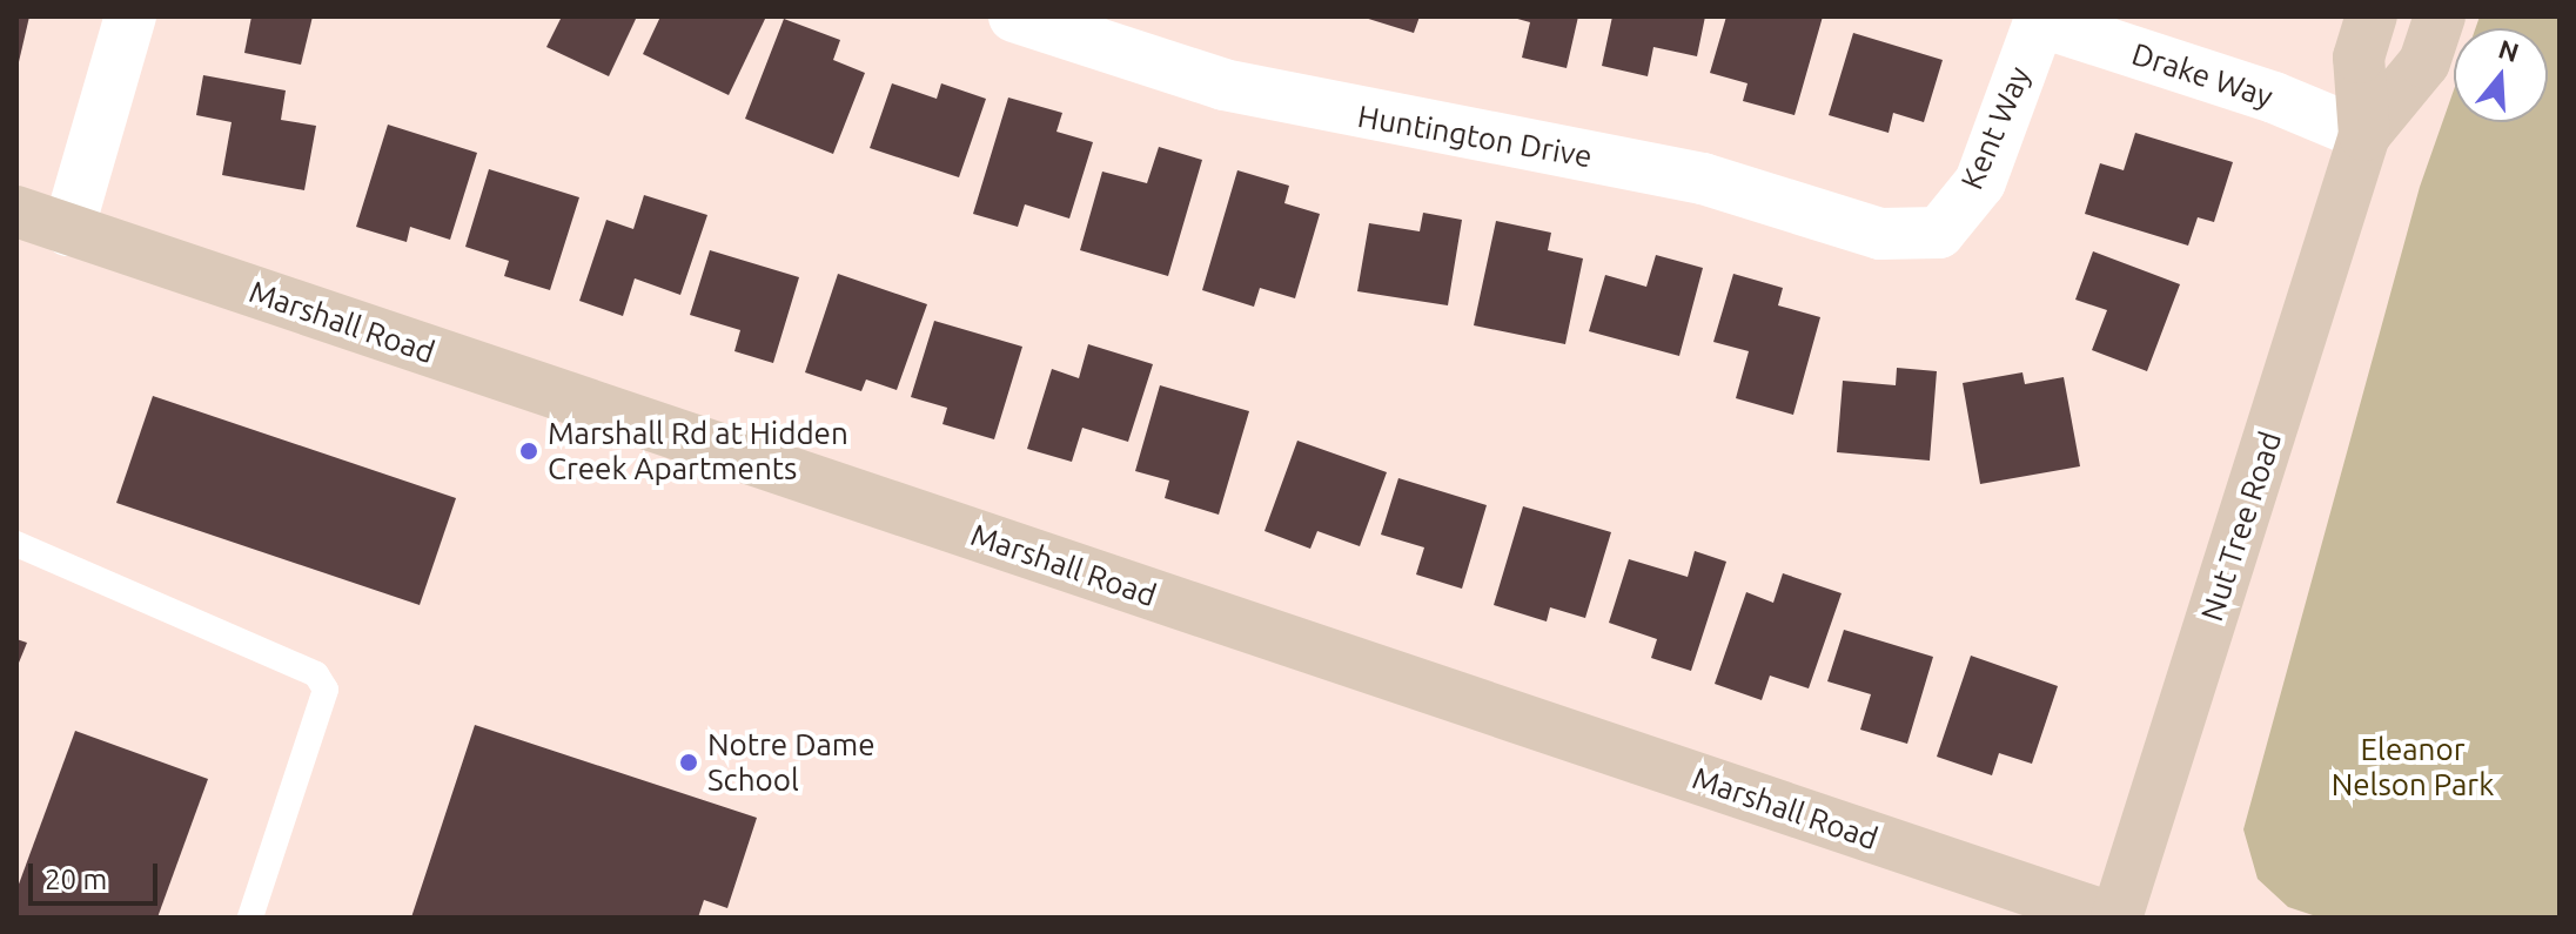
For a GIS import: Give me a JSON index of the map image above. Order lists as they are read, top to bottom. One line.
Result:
{"streets":{"street":["Drake Way","Kent Way","Huntington Drive","Marshall Road","Nut Tree Road"]},"crossings":[["Drake Way","Kent Way"],["Drake Way","Nut Tree Road"],["Kent Way","Huntington Drive"],["Marshall Road","Nut Tree Road"]],"parks":["Eleanor Nelson Park"],"places":["Marshall Rd at Hidden Creek Apartments","Notre Dame School"],"scale_bar":"20 m","north":"top"}
